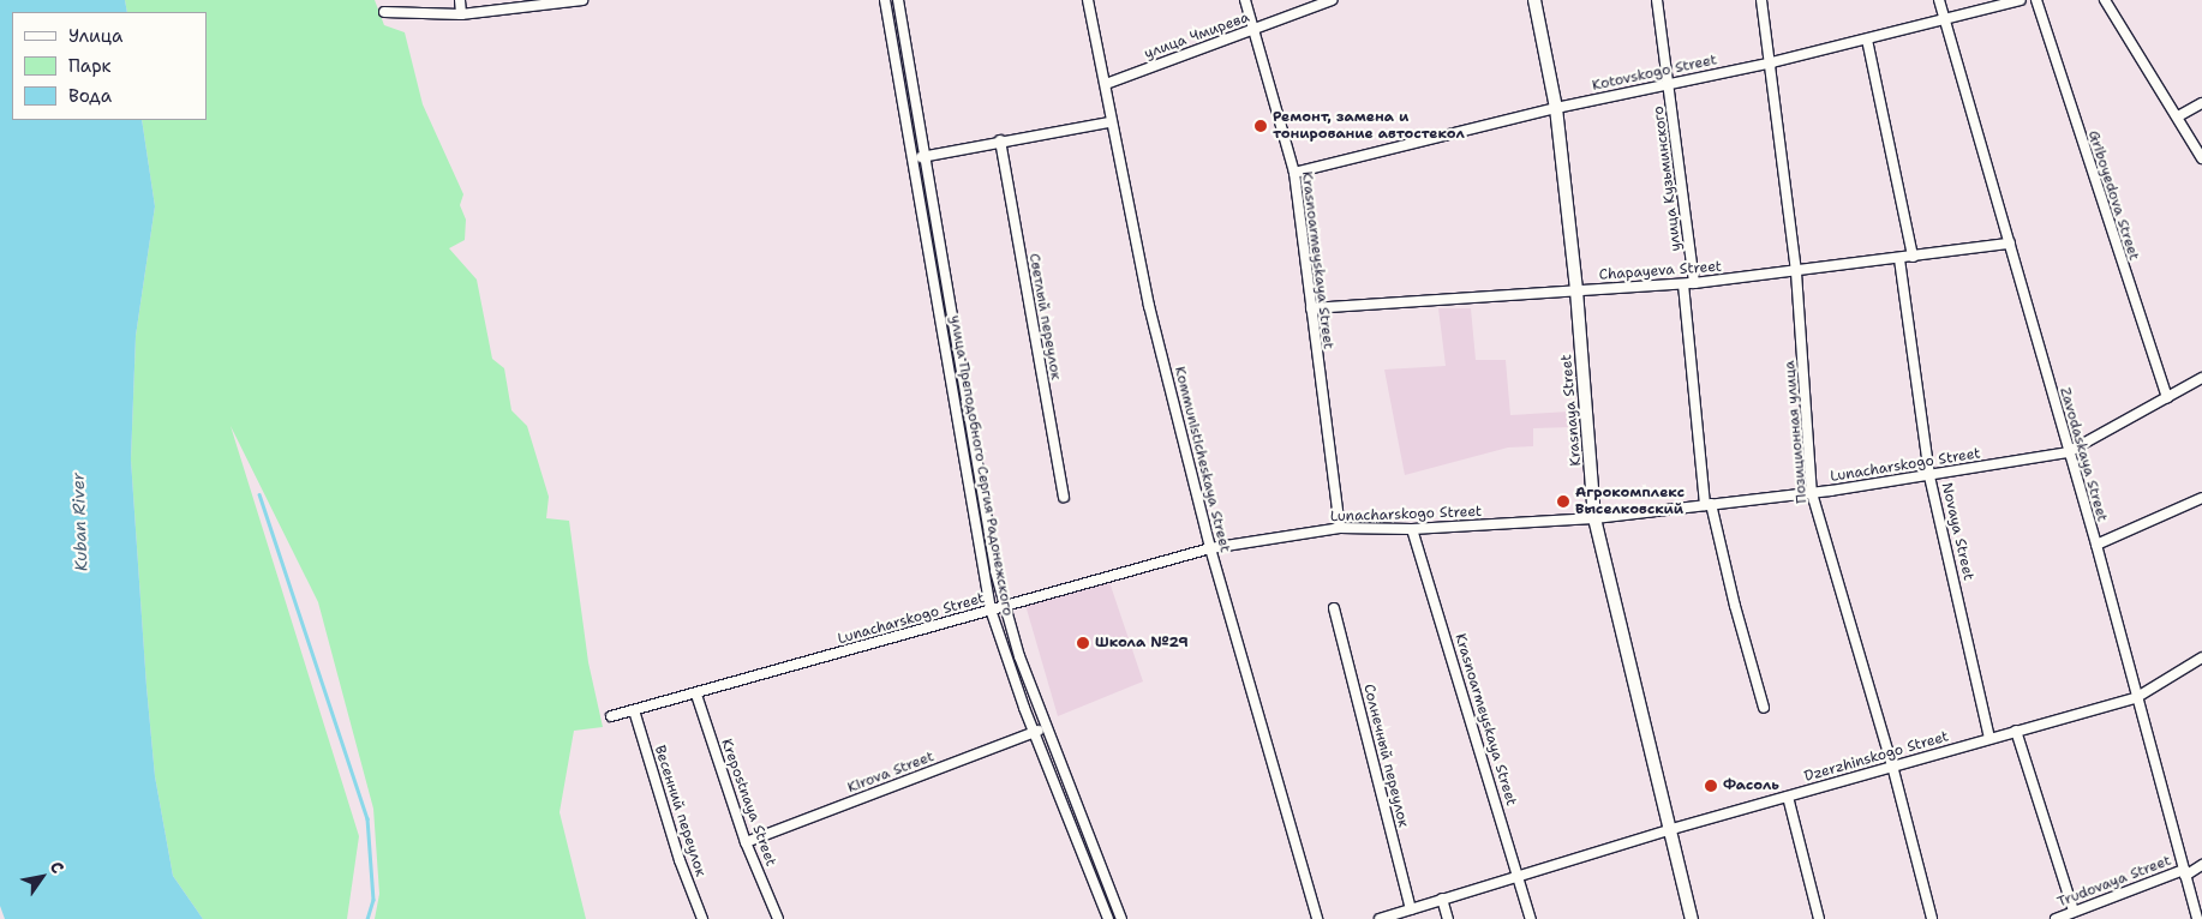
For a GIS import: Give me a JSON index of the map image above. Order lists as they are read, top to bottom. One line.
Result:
{"streets":{"main road":["Krasnaya Street"],"street":["улица Чмирева","Kotovskogo Street","улица Кузьминского","Griboyedova Street","Krasnoarmeyskaya Street","Chapayeva Street","Светлый переулок","Позиционная улица","Zavodaskaya Street","Kommunisticheskaya Street","улица Преподобного Сергия Радонежского","Lunacharskogo Street","Novaya Street","Солнечный переулок","Dzerzhinskogo Street","Kirova Street","Krepostnaya Street","Весенний переулок","Trudovaya Street"]},"crossings":[["улица Чмирева","Krasnoarmeyskaya Street"],["улица Чмирева","Kommunisticheskaya Street"],["Kotovskogo Street","улица Кузьминского"],["Kotovskogo Street","Krasnoarmeyskaya Street"],["Kotovskogo Street","Krasnaya Street"],["Kotovskogo Street","Позиционная улица"],["Kotovskogo Street","Zavodaskaya Street"],["улица Кузьминского","Chapayeva Street"],["улица Кузьминского","Lunacharskogo Street"],["Griboyedova Street","Lunacharskogo Street"],["Krasnoarmeyskaya Street","Chapayeva Street"],["Krasnoarmeyskaya Street","Lunacharskogo Street"],["Krasnoarmeyskaya Street","Dzerzhinskogo Street"],["Chapayeva Street","Krasnaya Street"],["Chapayeva Street","Позиционная улица"],["Chapayeva Street","Zavodaskaya Street"],["Chapayeva Street","Novaya Street"],["Krasnaya Street","Lunacharskogo Street"],["Krasnaya Street","Dzerzhinskogo Street"],["Позиционная улица","Lunacharskogo Street"],["Позиционная улица","Dzerzhinskogo Street"],["Zavodaskaya Street","Lunacharskogo Street"],["Zavodaskaya Street","Dzerzhinskogo Street"],["Zavodaskaya Street","Trudovaya Street"],["Kommunisticheskaya Street","Lunacharskogo Street"],["улица Преподобного Сергия Радонежского","Lunacharskogo Street"],["улица Преподобного Сергия Радонежского","Kirova Street"],["Lunacharskogo Street","Novaya Street"],["Lunacharskogo Street","Krepostnaya Street"],["Lunacharskogo Street","Весенний переулок"],["Novaya Street","Dzerzhinskogo Street"],["Солнечный переулок","Dzerzhinskogo Street"],["Kirova Street","Krepostnaya Street"]],"water":["Kuban River"],"places":["Ремонт, замена и тонирование автостекол","Агрокомплекс Выселковский","Школа №29","Фасоль"],"legend":["Улица","Парк","Вода"],"north":"top right"}
